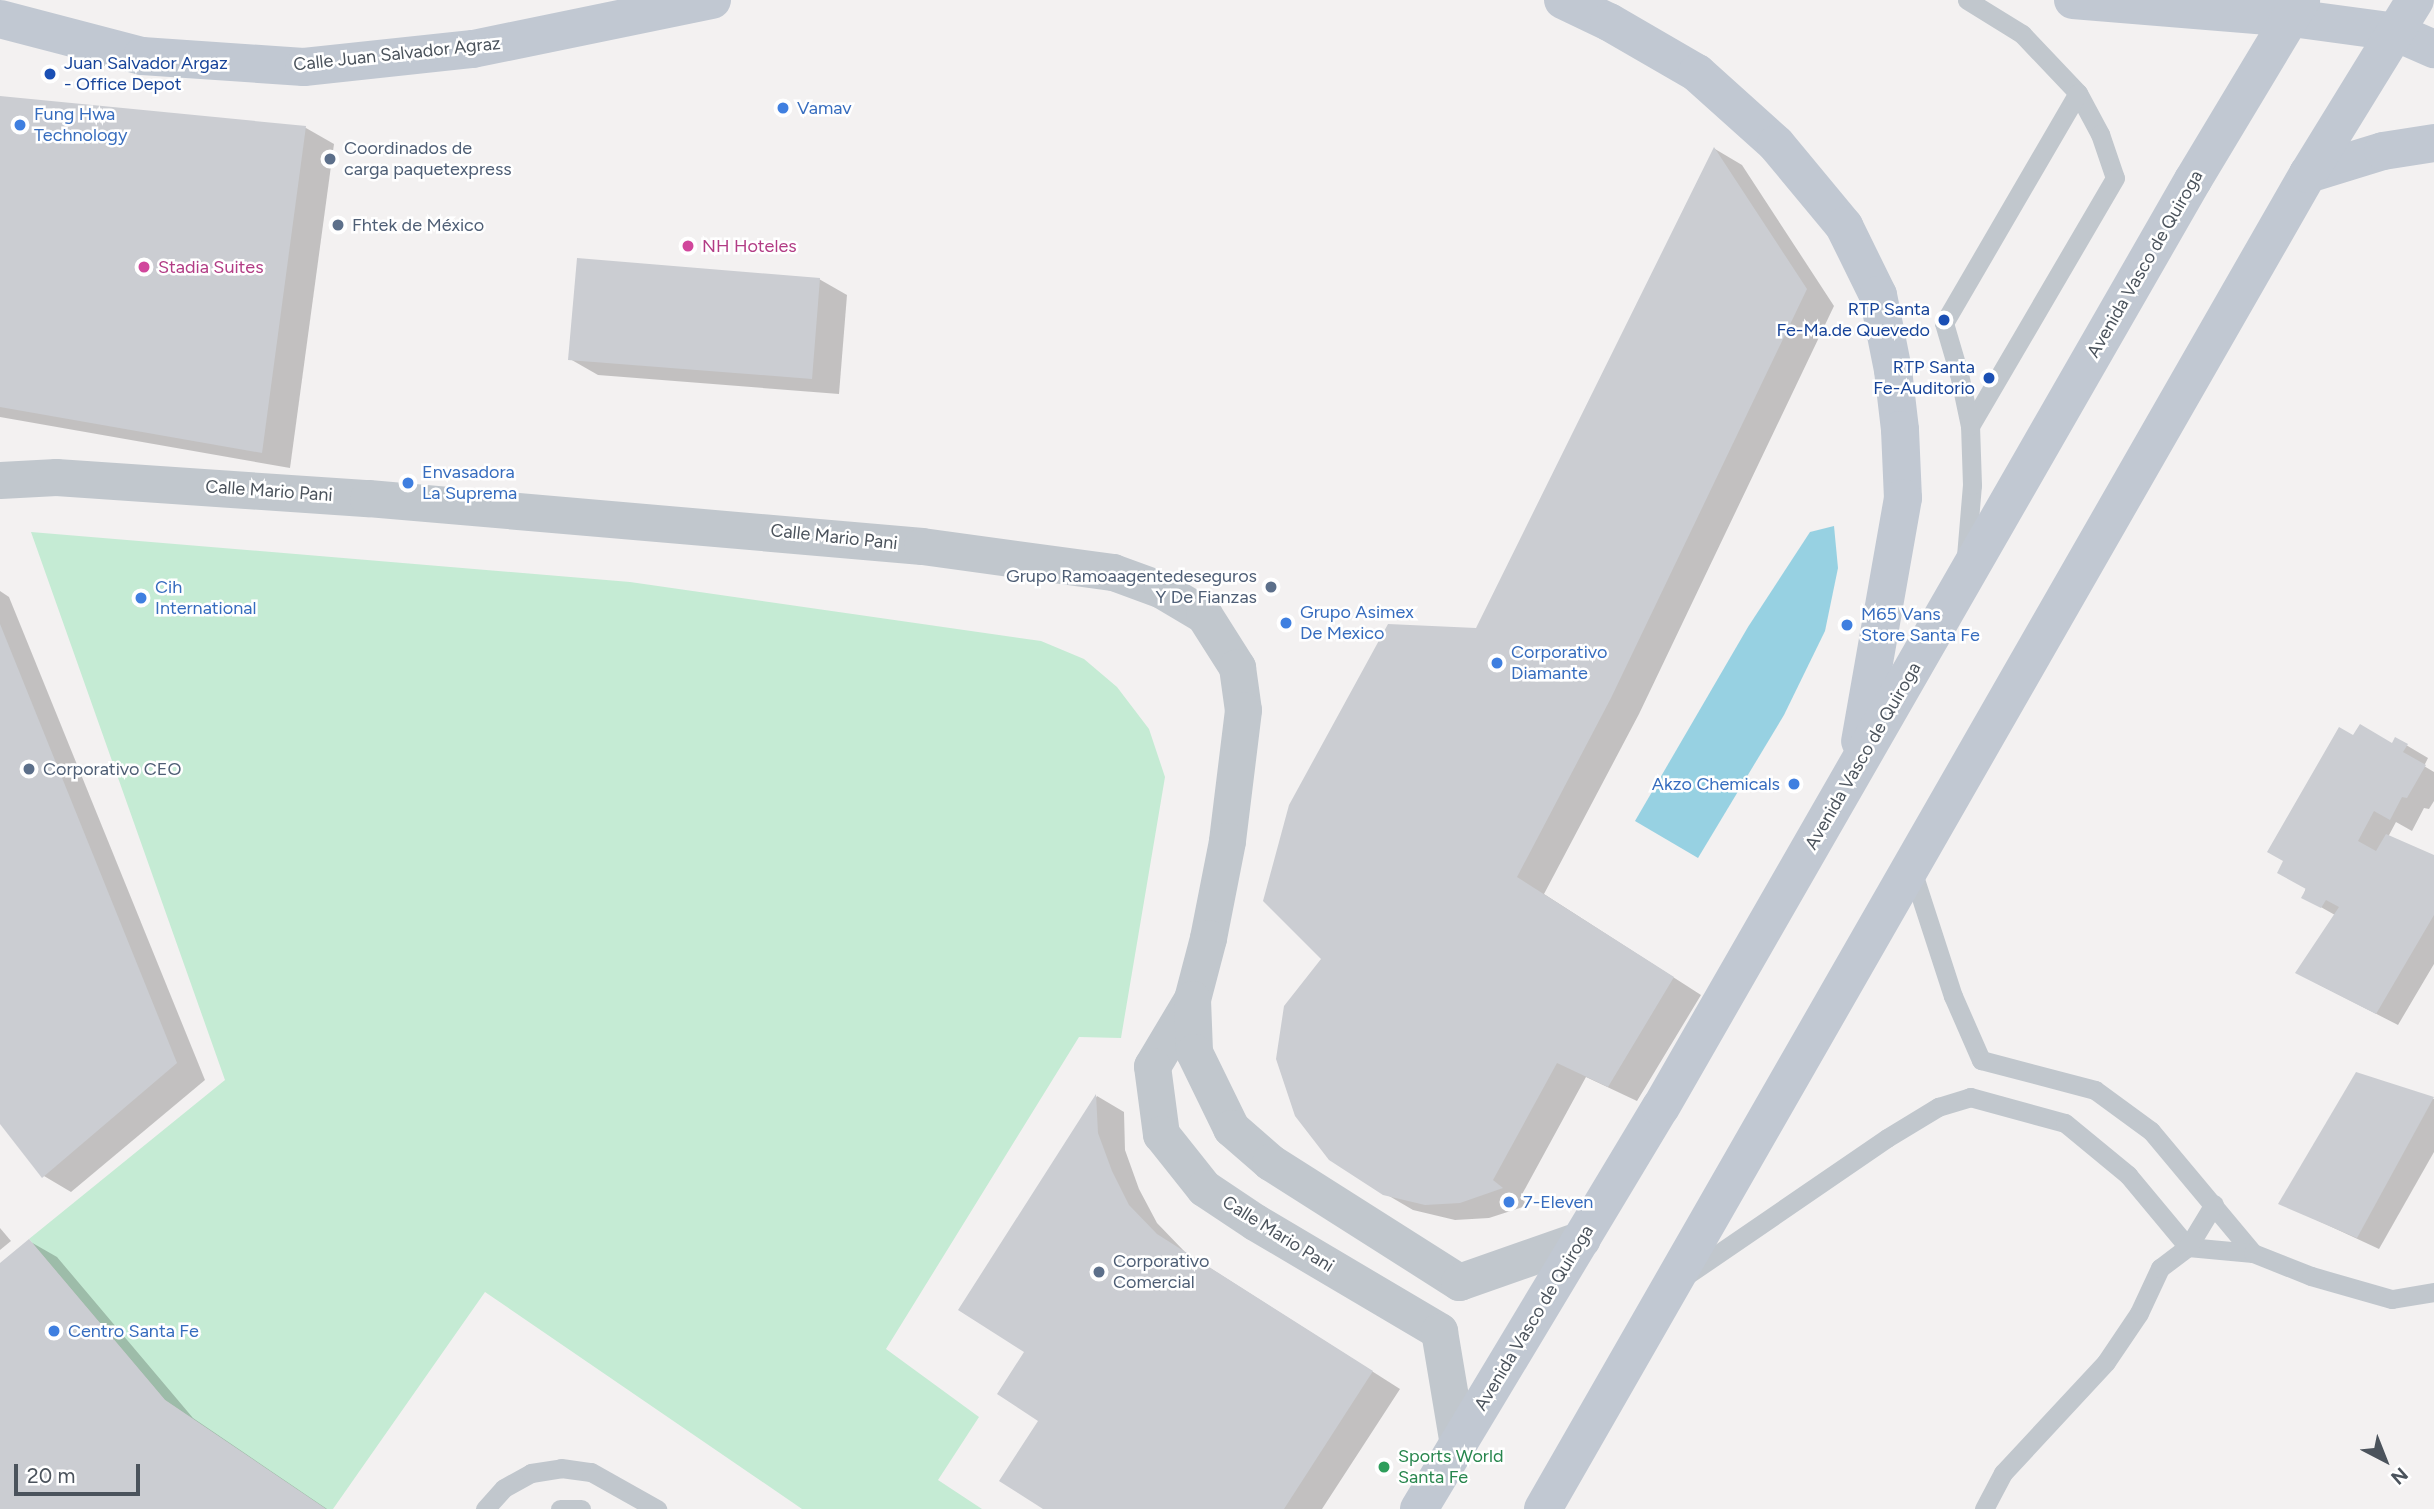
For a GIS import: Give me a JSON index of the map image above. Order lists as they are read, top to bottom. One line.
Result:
{"streets":{"main road":["Calle Juan Salvador Agraz","Avenida Vasco de Quiroga"],"street":["Calle Mario Pani"]},"crossings":[["Avenida Vasco de Quiroga","Calle Mario Pani"]],"places":["Juan Salvador Argaz - Office Depot","Vamav","Fung Hwa Technology","Coordinados de carga paquetexpress","Fhtek de México","NH Hoteles","Stadia Suites","RTP Santa Fe-Ma.de Quevedo","RTP Santa Fe-Auditorio","Envasadora La Suprema","Grupo Ramoaagentedeseguros Y De Fianzas","Cih International","Grupo Asimex De Mexico","M65 Vans Store Santa Fe","Corporativo Diamante","Corporativo CEO","Akzo Chemicals","7-Eleven","Corporativo Comercial","Centro Santa Fe","Sports World Santa Fe"],"scale_bar":"20 m","north":"bottom right"}
